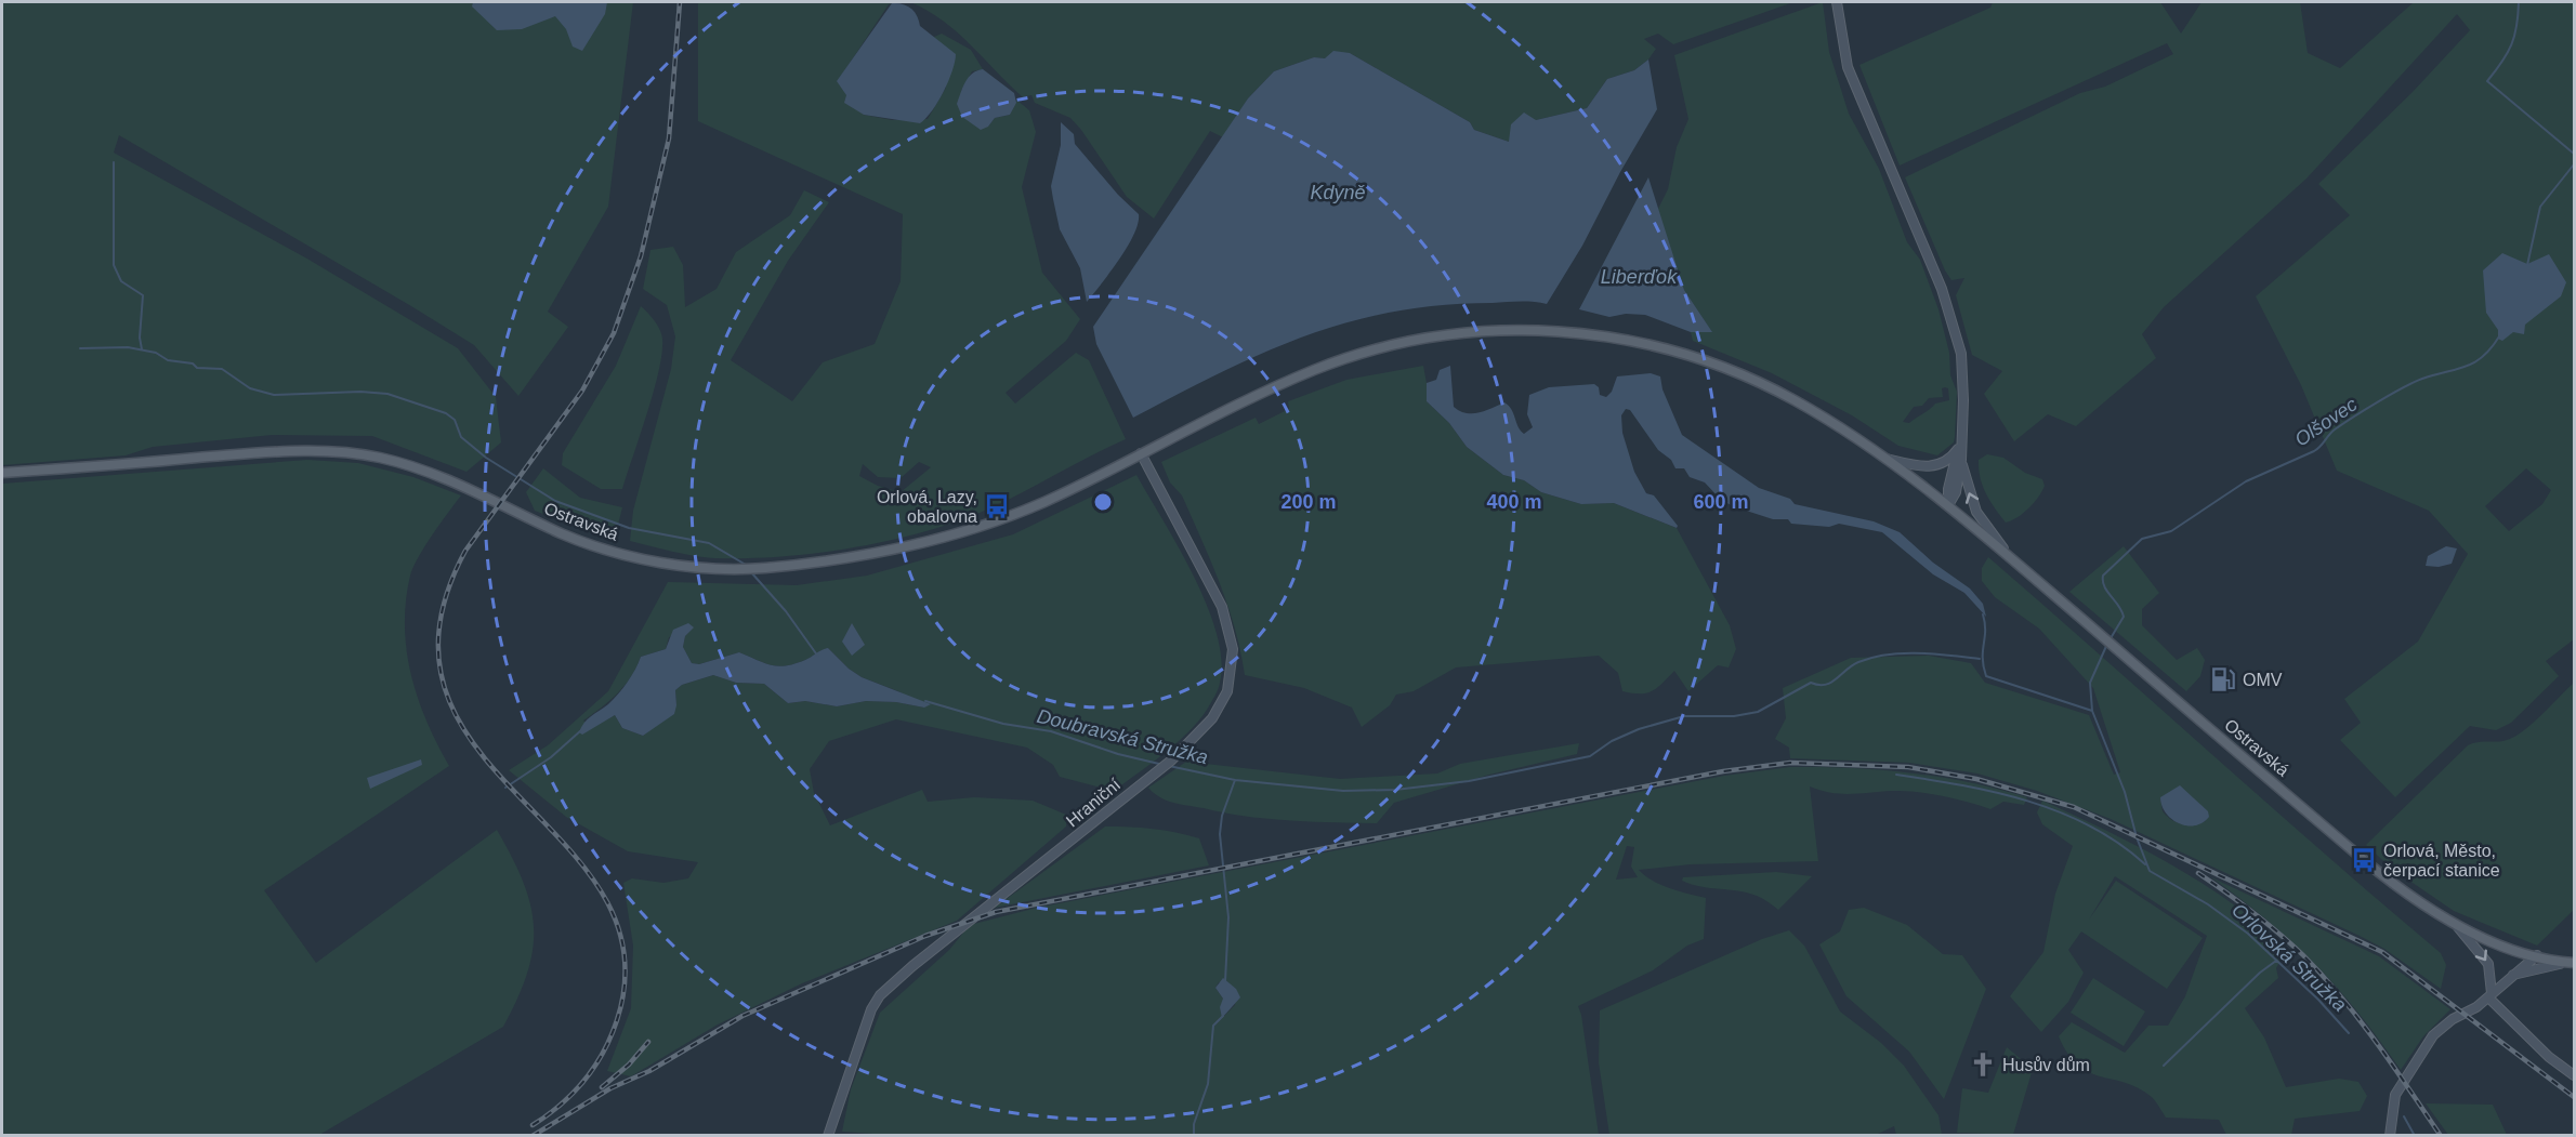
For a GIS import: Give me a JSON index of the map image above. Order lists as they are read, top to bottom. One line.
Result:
{"streets":{"main road":["Ostravská"],"street":["Hraniční"]},"crossings":[["Ostravská","Hraniční"]],"water":["Kdyně","Liberďok","Olšovec","Doubravská Stružka","Orlovská Stružka"],"places":{"bus stop":["Orlová, Lazy, obalovna","Orlová, Město, čerpací stanice"],"fuel station":["OMV"],"church":["Husův dům"]},"rings":["200 m","400 m","600 m"]}
